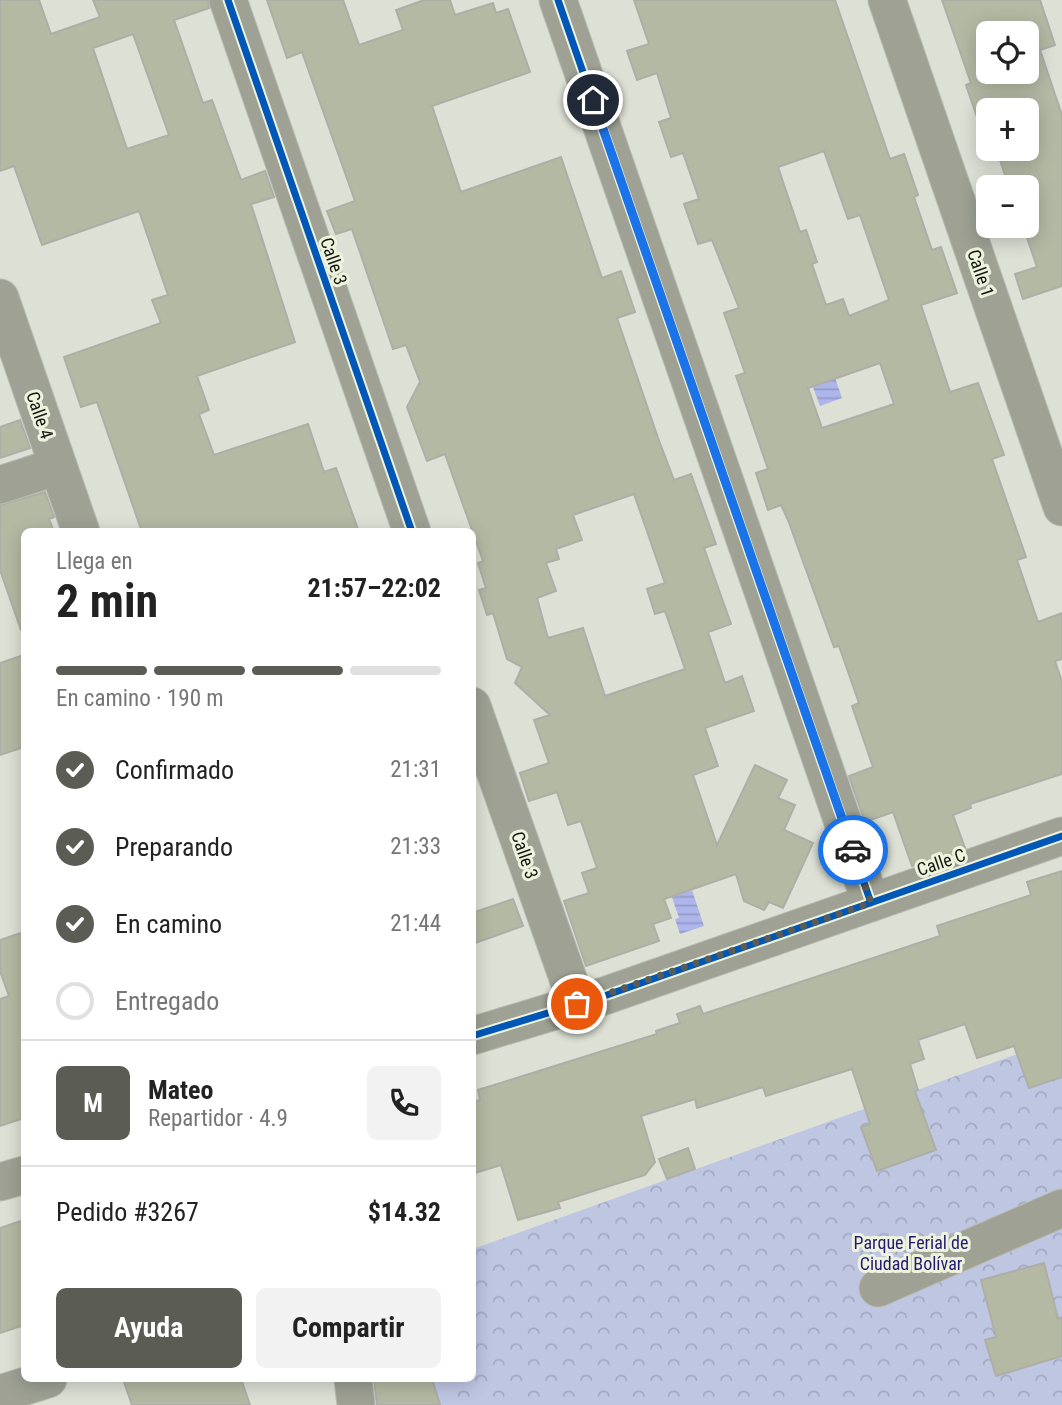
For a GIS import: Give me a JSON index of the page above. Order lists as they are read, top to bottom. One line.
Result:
{"streets":{"street":["Calle 3","Calle 1","Calle 4","Calle C"]},"crossings":[["Calle 3","Calle C"]],"parks":["Parque Ferial de Ciudad Bolívar"],"page":{"map_buttons":["+","−"],"heading":["2 min","Llega en","21:57–22:02"],"panel":["Mateo","Repartidor · 4.9","Pedido #3267","$14.32"],"bar":"En camino · 190 m","list":[["Confirmado","21:31"],["Preparando","21:33"],["En camino","21:44"],"Entregado"],"round":"M","buttons":["Ayuda","Compartir"]}}
